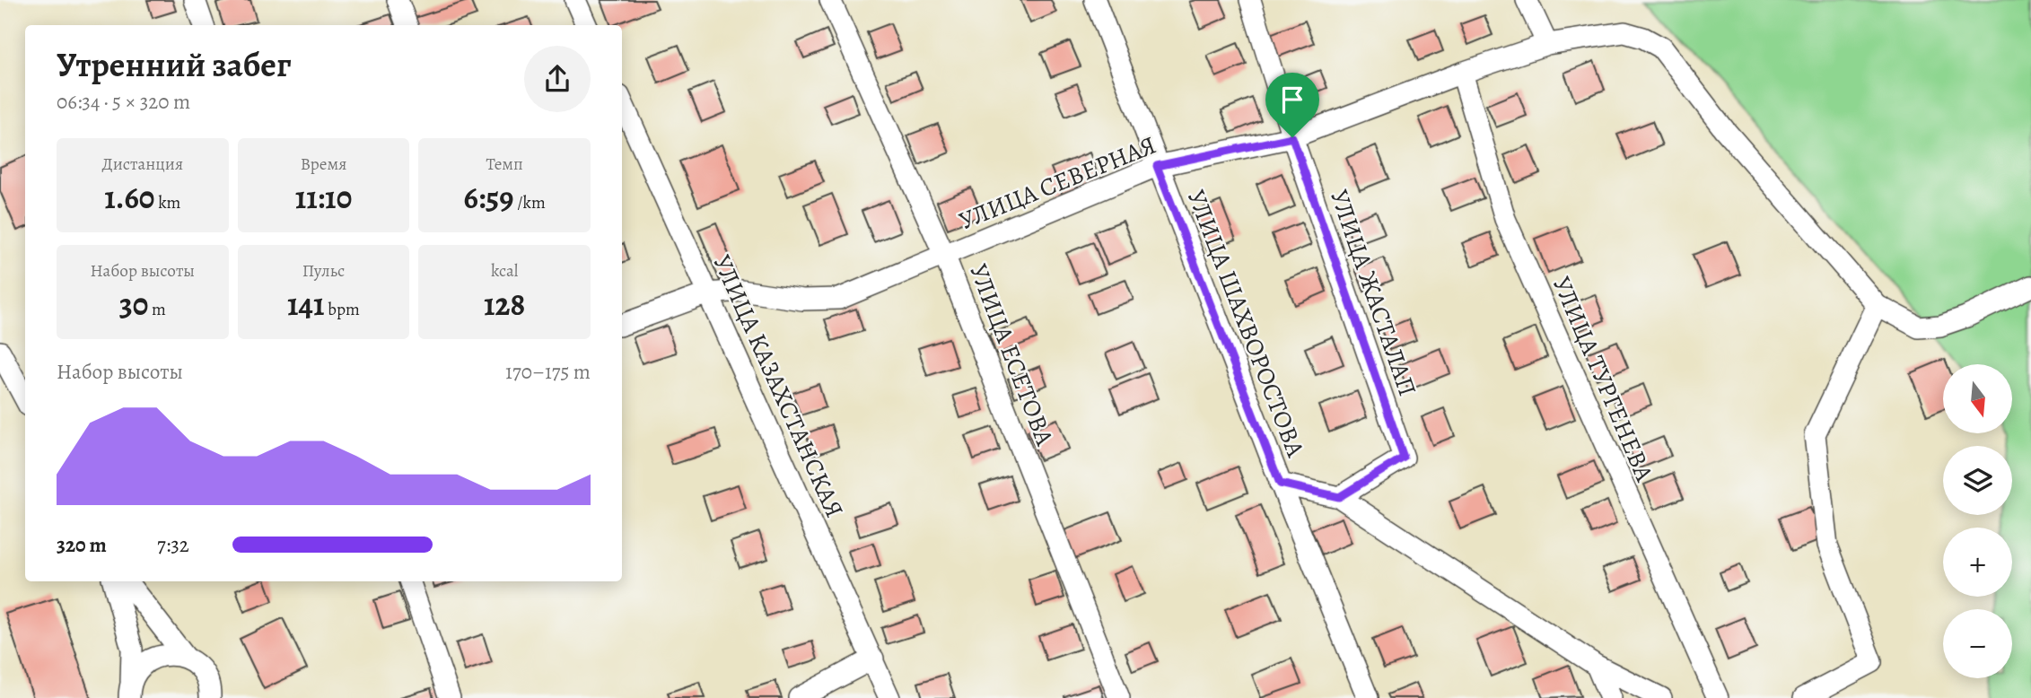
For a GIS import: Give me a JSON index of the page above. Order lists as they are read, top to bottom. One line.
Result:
{"streets":{"street":["УЛИЦА СЕВЕРНАЯ","УЛИЦА ЖАСТАЛАП","УЛИЦА ШАХВОРОСТОВА","УЛИЦА ЕСЕТОВА","УЛИЦА ТУРГЕНЕВА","УЛИЦА КАЗАХСТАНСКАЯ"]},"crossings":[["УЛИЦА СЕВЕРНАЯ","УЛИЦА ЖАСТАЛАП"],["УЛИЦА СЕВЕРНАЯ","УЛИЦА ШАХВОРОСТОВА"],["УЛИЦА СЕВЕРНАЯ","УЛИЦА ЕСЕТОВА"],["УЛИЦА СЕВЕРНАЯ","УЛИЦА ТУРГЕНЕВА"],["УЛИЦА СЕВЕРНАЯ","УЛИЦА КАЗАХСТАНСКАЯ"]],"north":"bottom","page":{"heading":["Утренний забег","06:34 · 5 × 320 m"],"stats":[["Дистанция","1.60 km"],["Время","11:10"],["Темп","6:59 /km"],["Набор высоты","30 m"],["Пульс","141 bpm"],["kcal","128"]],"chart":["Набор высоты","170–175 m"],"map_buttons":["+","−"],"list":[{"name":"320 m","note":"7:32"}]}}
